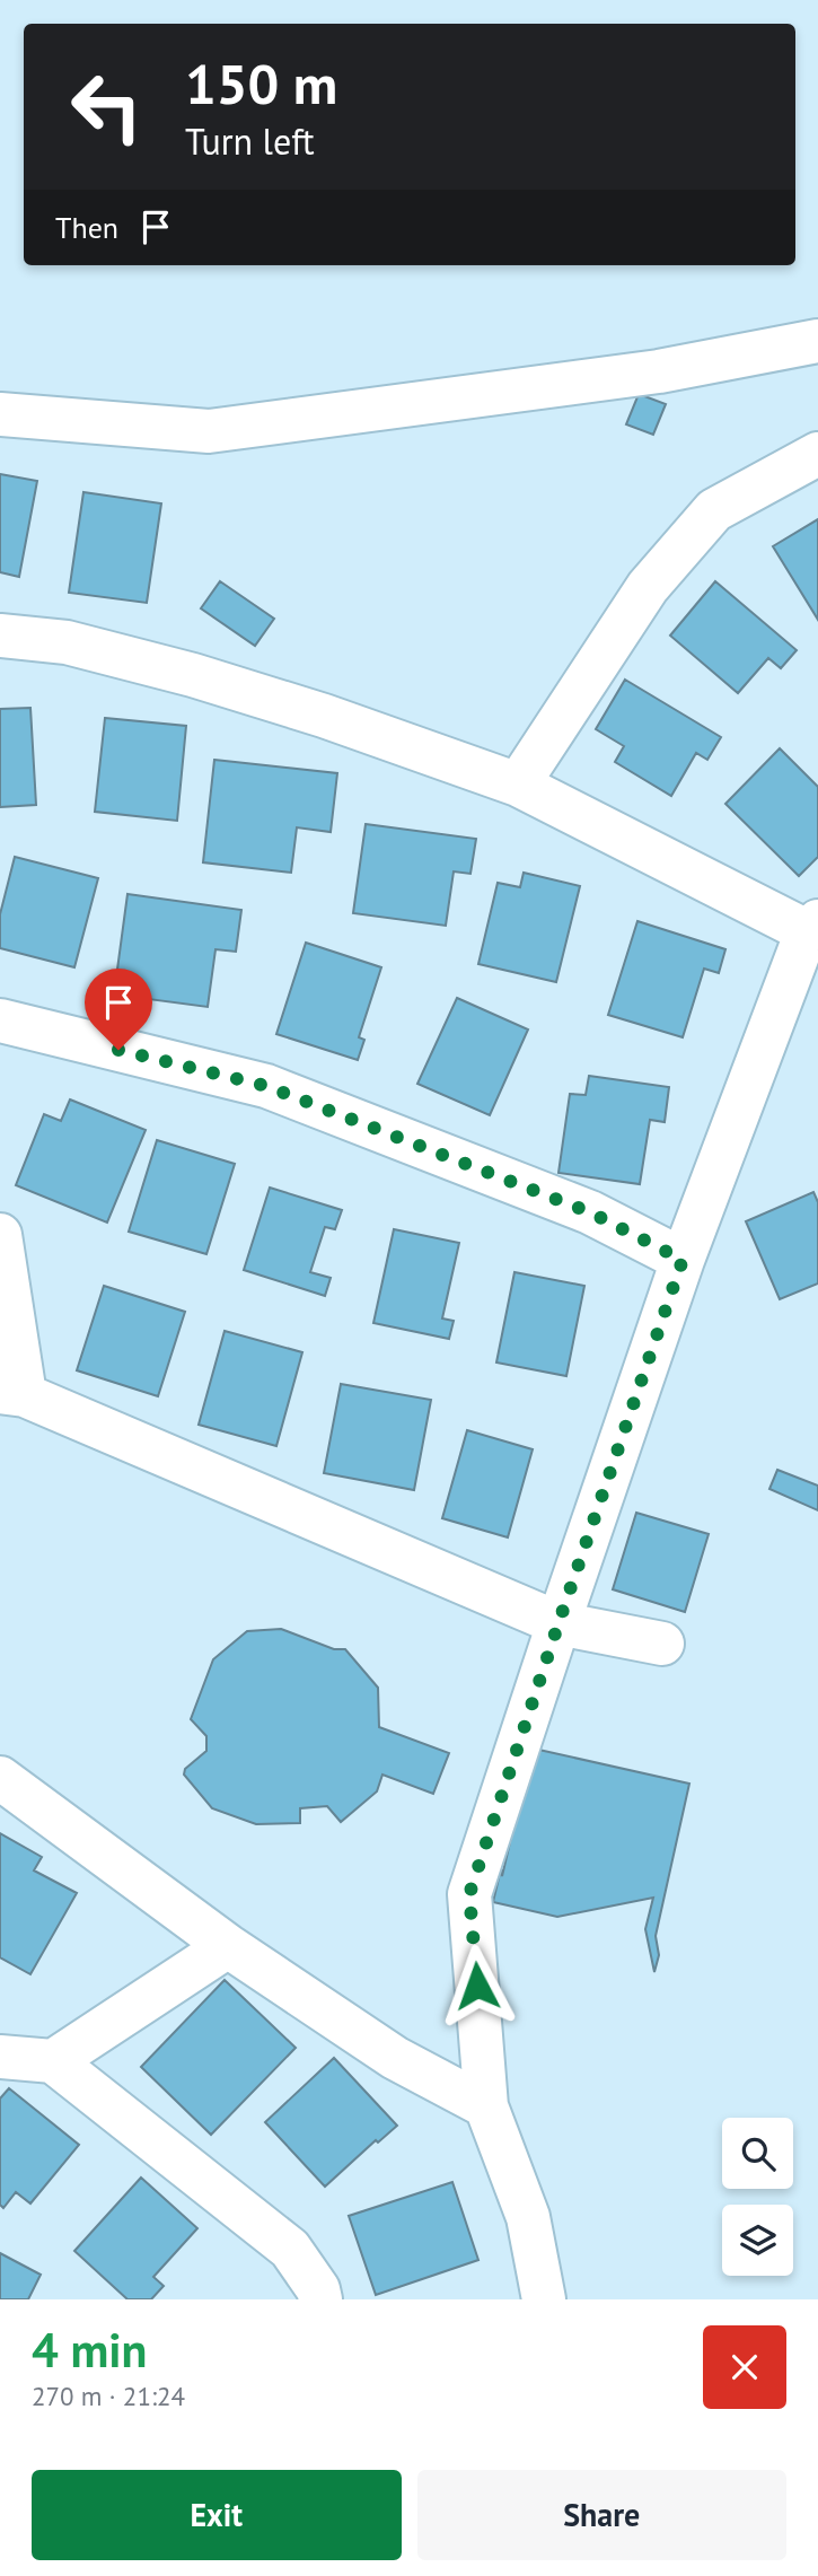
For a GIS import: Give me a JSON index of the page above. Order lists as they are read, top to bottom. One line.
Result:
{"page":{"turn":["150 m","Turn left"],"then":"Then","heading":["4 min","270 m · 21:24"],"buttons":["Exit","Share"]}}
